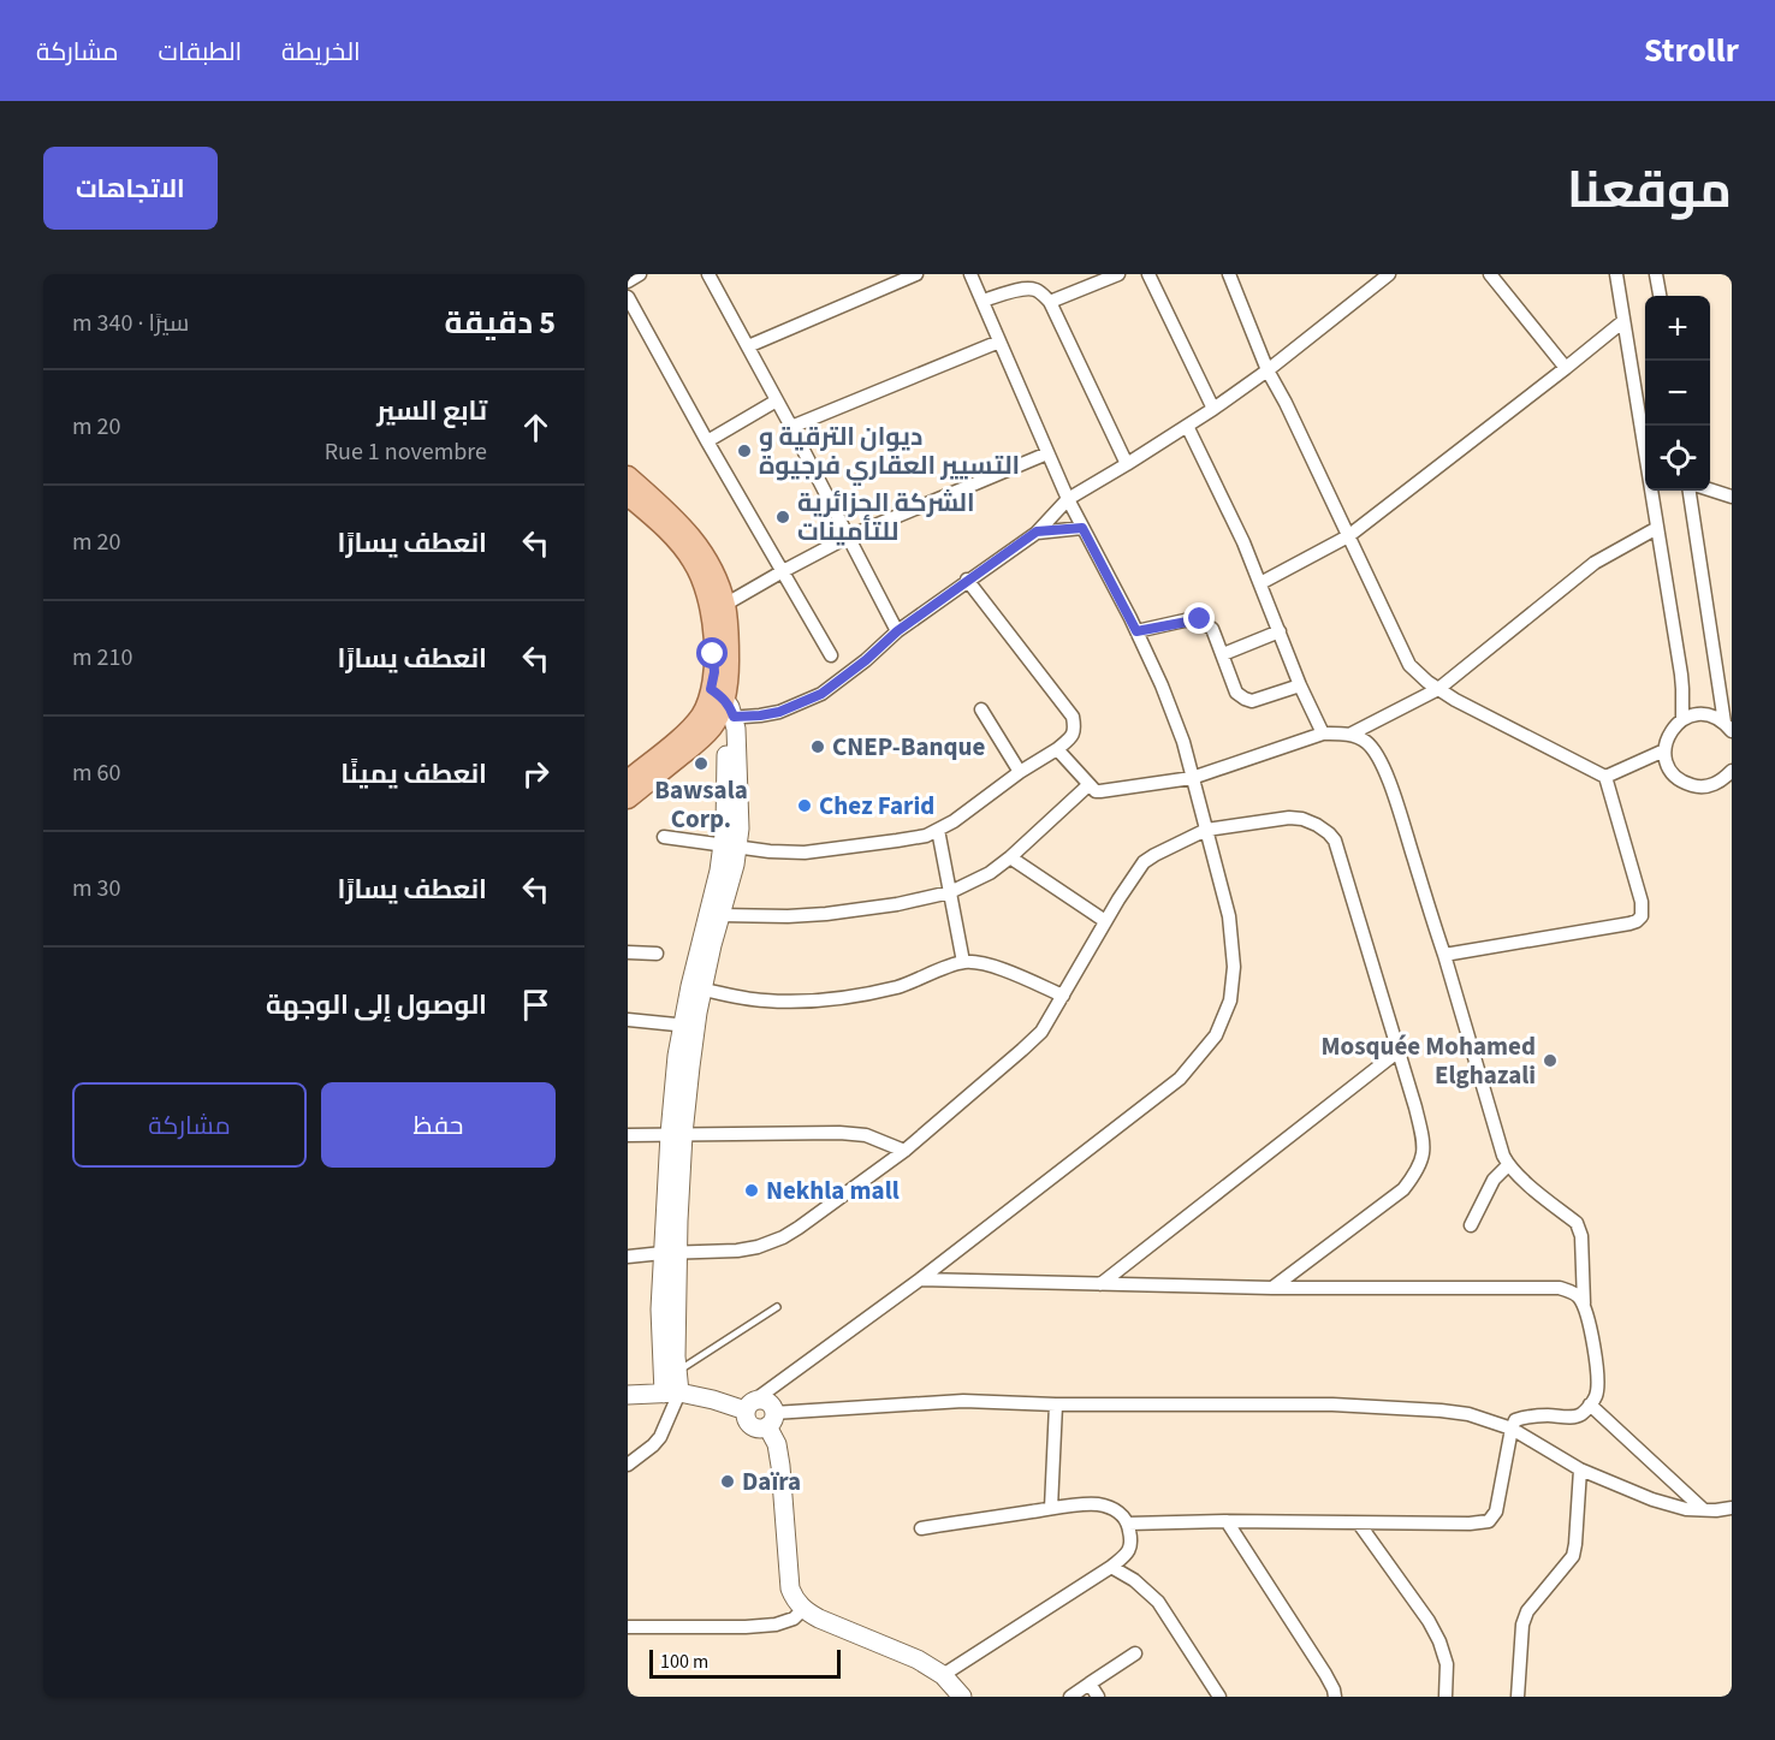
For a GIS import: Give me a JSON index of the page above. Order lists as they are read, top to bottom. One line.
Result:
{"places":["ديوان الترقية و التسيير العقاري فرجيوة","الشركة الجزائرية للتأمينات","CNEP-Banque","Bawsala Corp.","Chez Farid","Mosquée Mohamed Elghazali","Nekhla mall","Daïra"],"scale_bar":"100 m","page":{"header":"Strollr","nav":["الخريطة","الطبقات","مشاركة"],"title":"موقعنا","buttons":["الاتجاهات",["حفظ","مشاركة"]],"heading":["5 دقيقة","سيرًا · 340 m"],"map_buttons":["+","−"],"list":[["تابع السير","Rue 1 novembre","20 m"],["انعطف يسارًا","20 m"],["انعطف يسارًا","210 m"],["انعطف يمينًا","60 m"],["انعطف يسارًا","30 m"],"الوصول إلى الوجهة"],"scale":"100 m"}}
